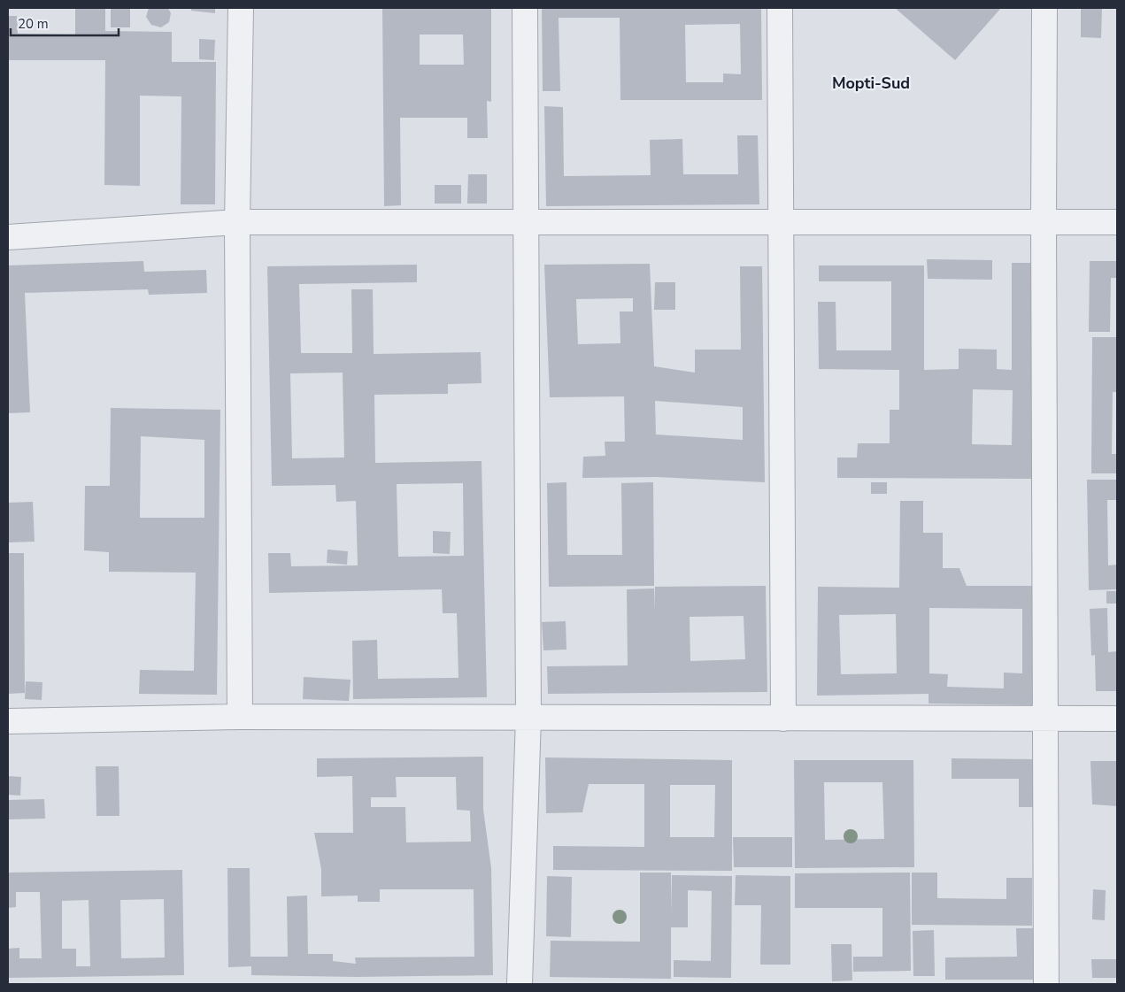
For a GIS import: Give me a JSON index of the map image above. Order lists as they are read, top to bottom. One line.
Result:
{"districts":["Mopti-Sud"],"scale_bar":"20 m"}
